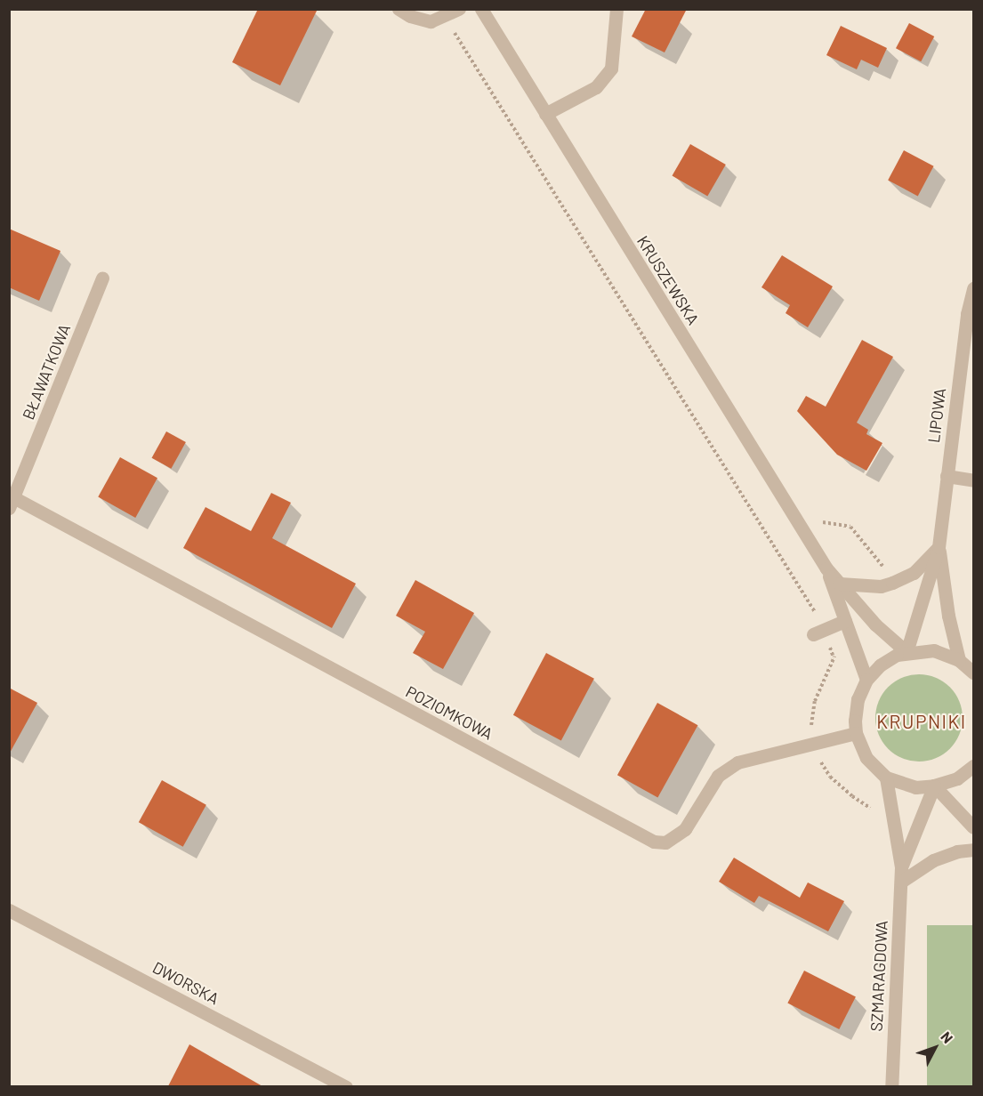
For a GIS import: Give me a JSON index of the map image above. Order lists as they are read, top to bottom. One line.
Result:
{"streets":{"street":["KRUSZEWSKA","BŁAWATKOWA","LIPOWA","POZIOMKOWA","SZMARAGDOWA","DWORSKA"]},"crossings":[["KRUSZEWSKA","LIPOWA"],["BŁAWATKOWA","POZIOMKOWA"]],"districts":["KRUPNIKI"],"north":"top right"}
